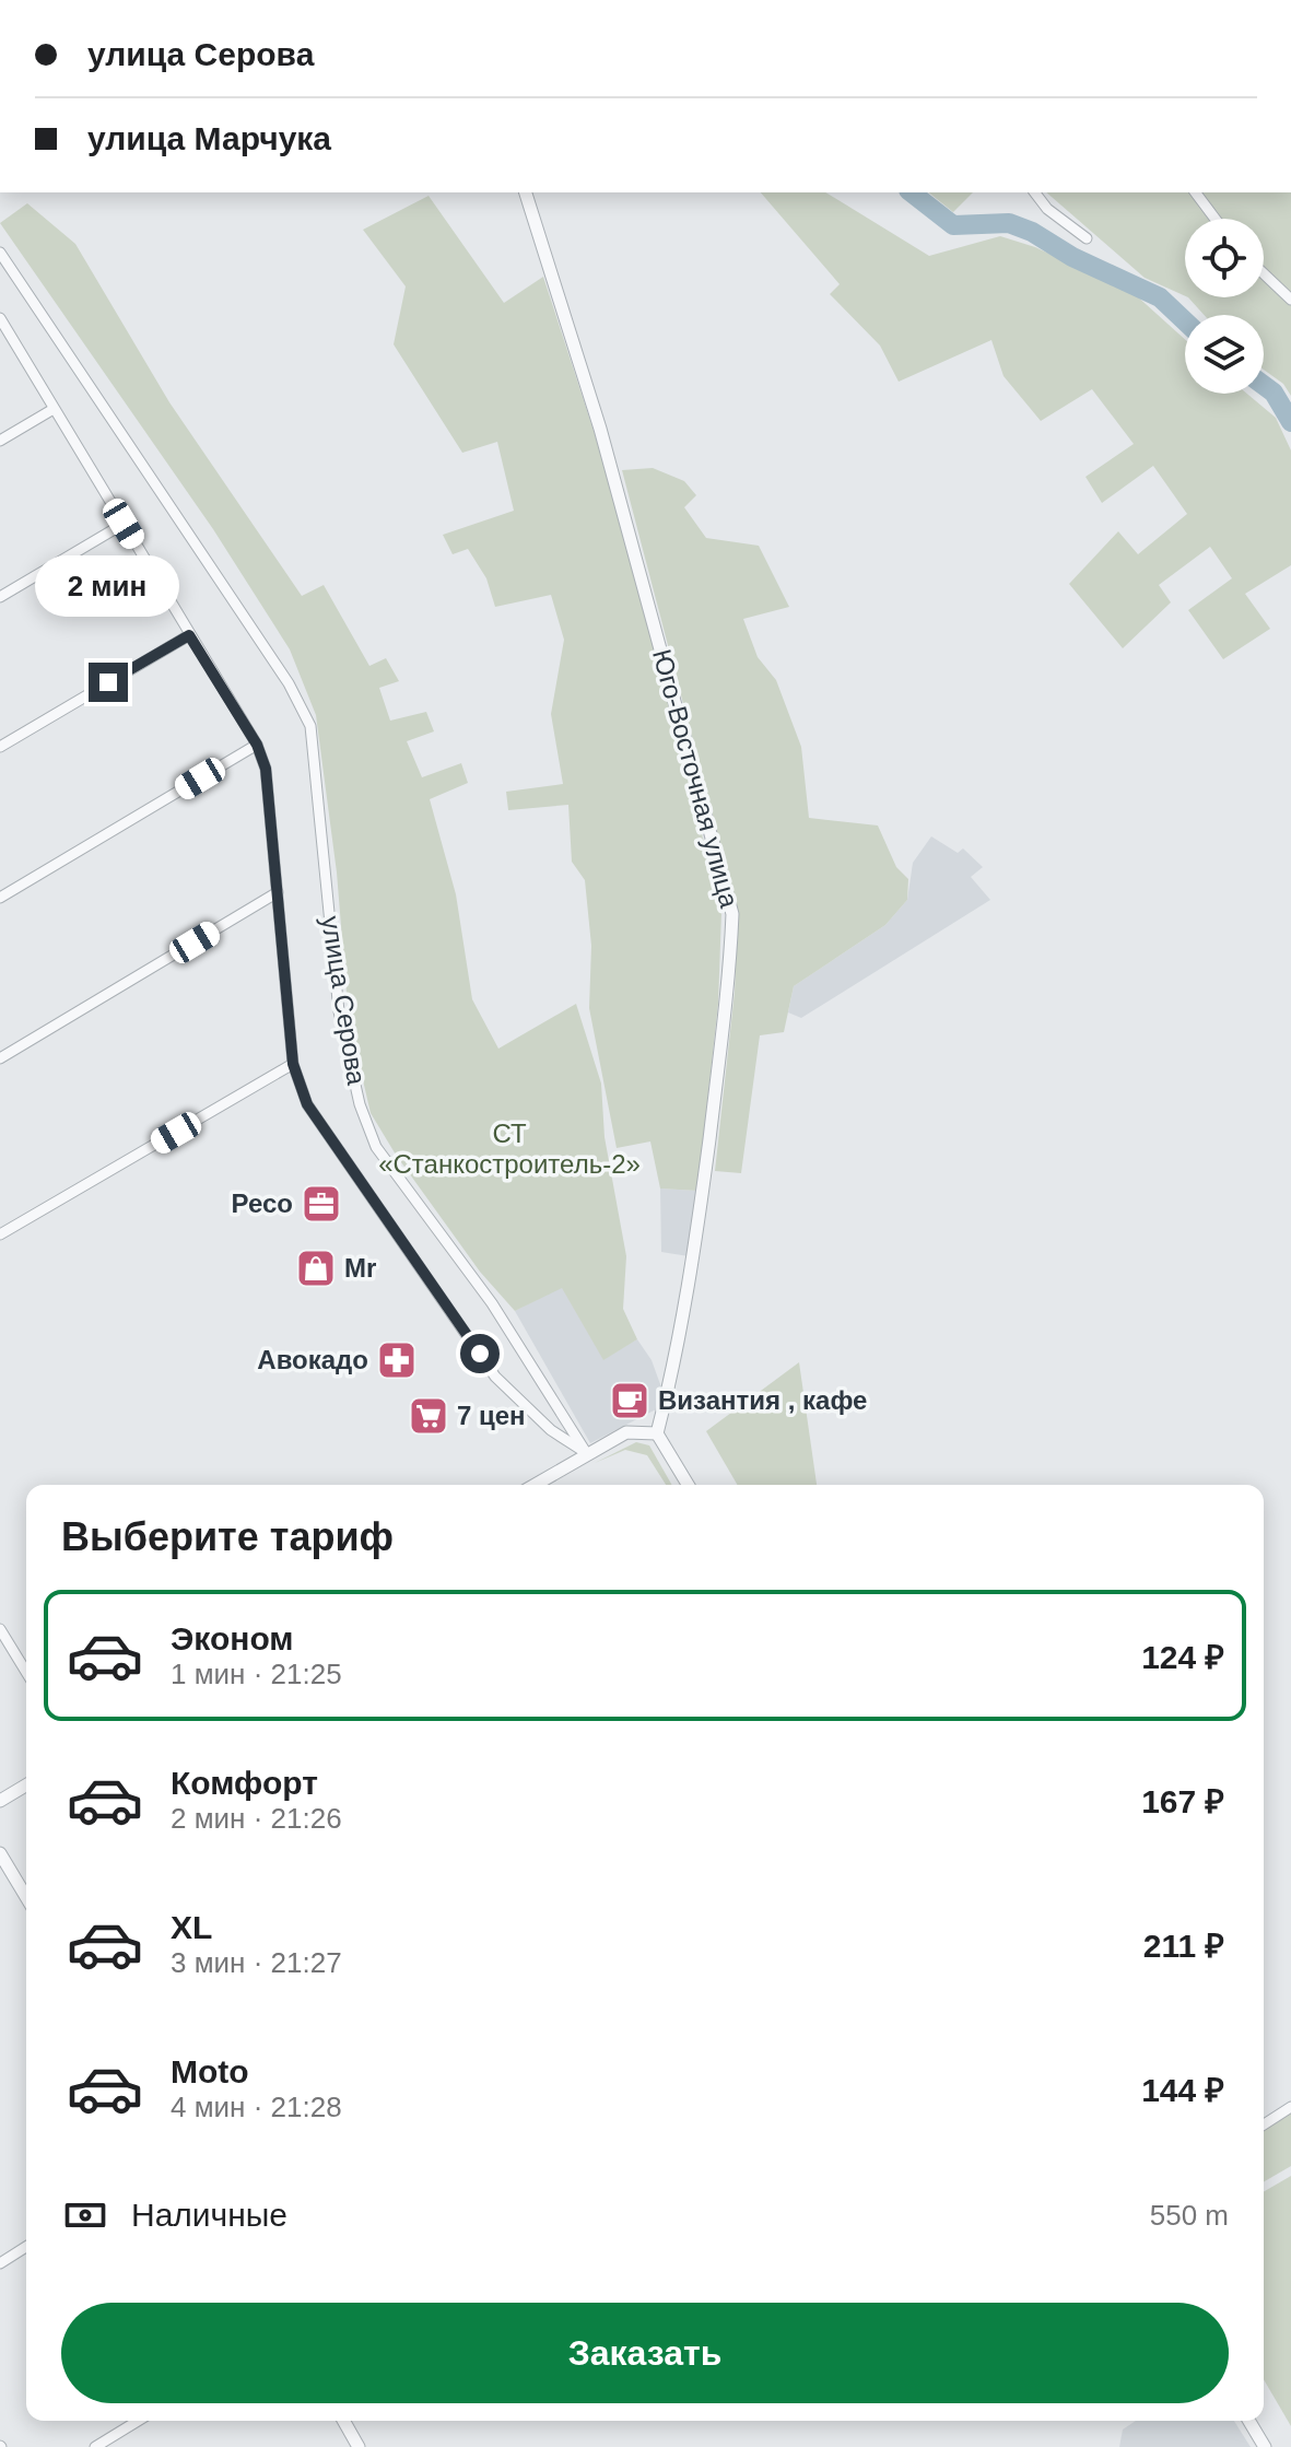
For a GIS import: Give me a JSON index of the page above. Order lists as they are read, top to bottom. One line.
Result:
{"streets":{"street":["Юго-Восточная улица","улица Серова"]},"parks":["СТ «Станкостроитель-2»"],"places":{"office":["Ресо"],"shop":["Mr"],"pharmacy":["Авокадо"],"cafe":["Византия , кафе"],"supermarket":["7 цен"]},"page":{"banner":["улица Серова","улица Марчука"],"bubble":"2 мин","heading":"Выберите тариф","list":[{"name":"Эконом","note":"1 мин · 21:25","value":"124 ₽"},{"name":"Комфорт","note":"2 мин · 21:26","value":"167 ₽"},{"name":"XL","note":"3 мин · 21:27","value":"211 ₽"},{"name":"Moto","note":"4 мин · 21:28","value":"144 ₽"}],"pay":["Наличные","550 m"],"buttons":"Заказать"}}
